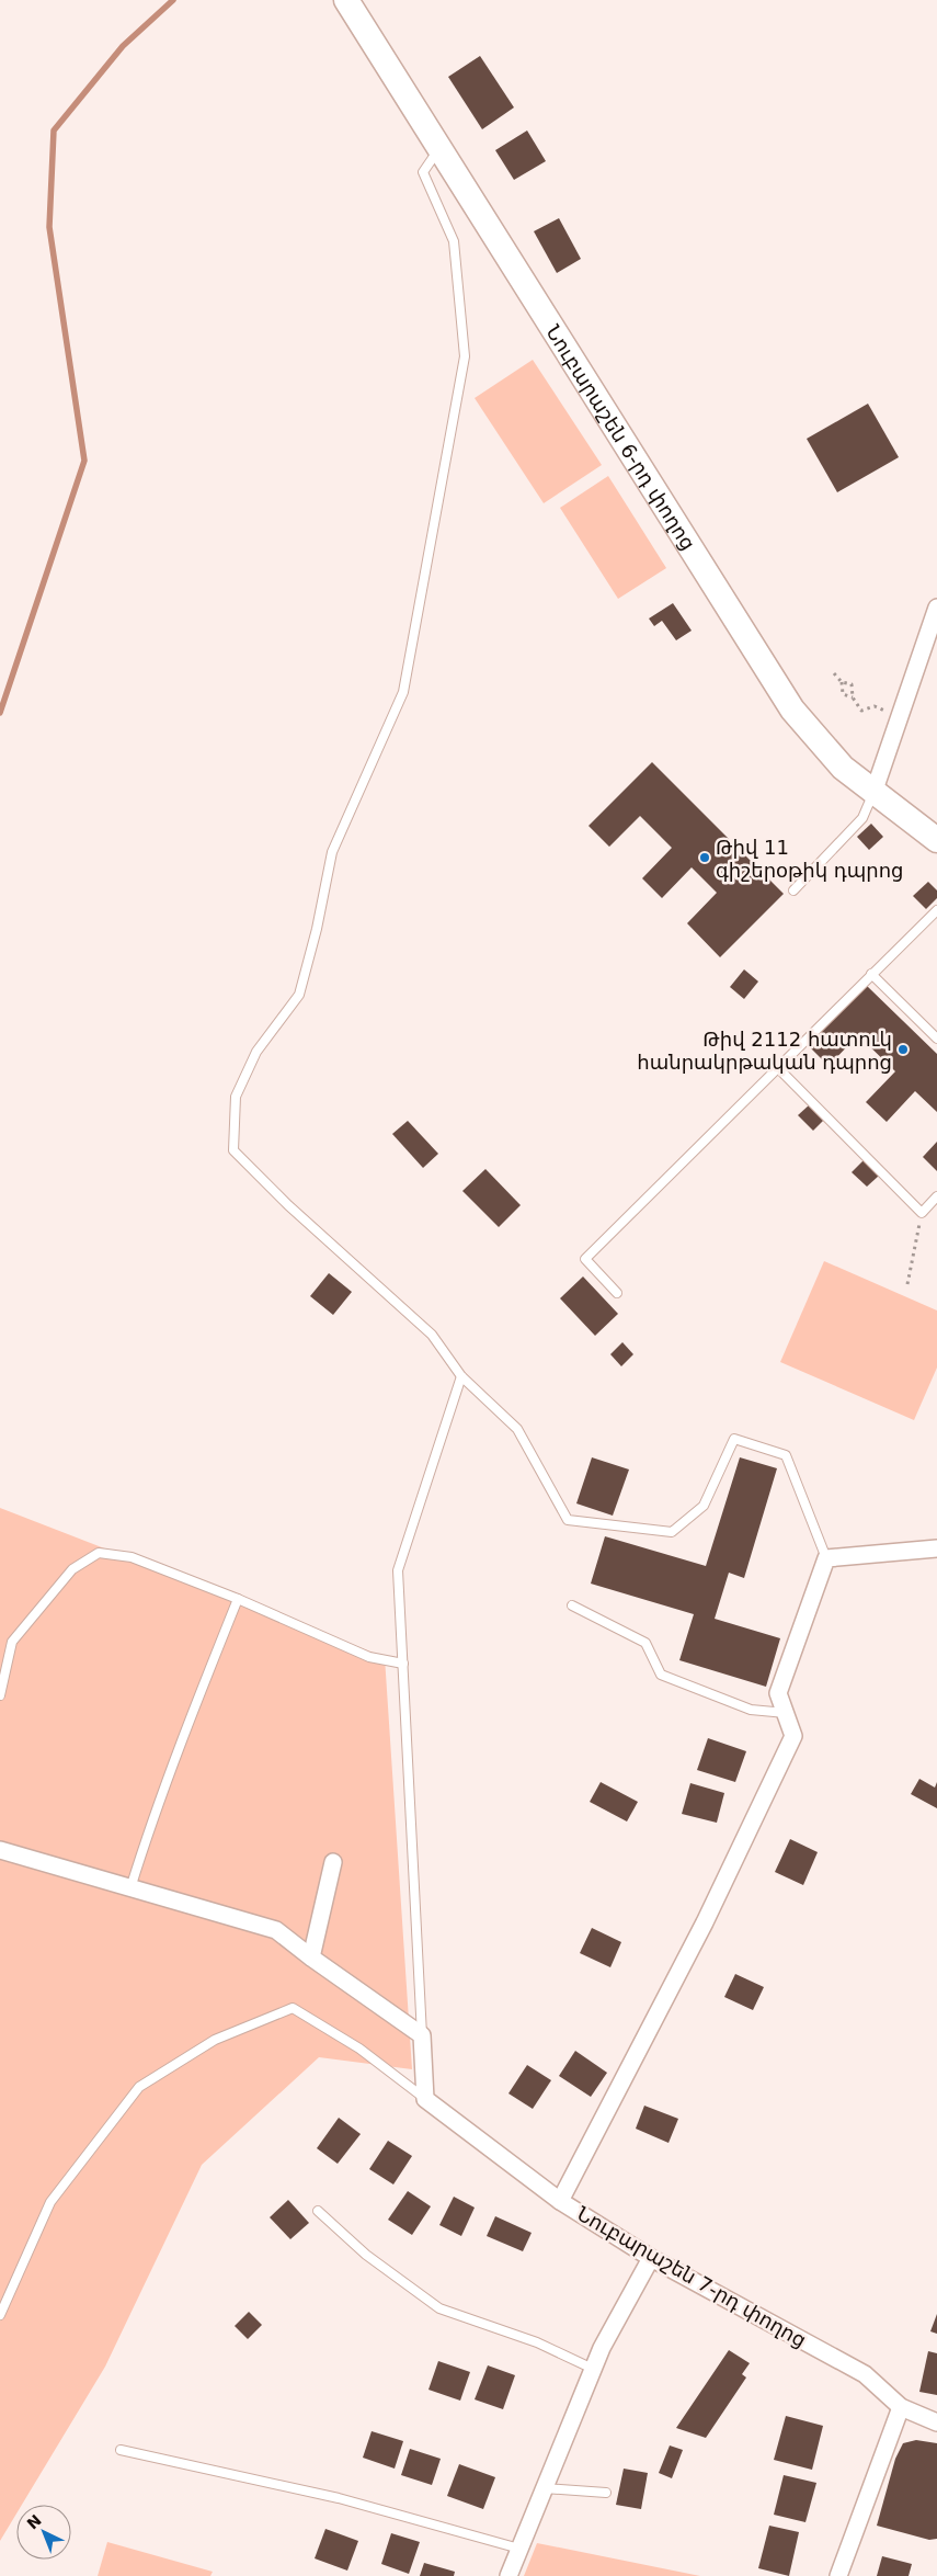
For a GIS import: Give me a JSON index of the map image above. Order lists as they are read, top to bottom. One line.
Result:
{"streets":{"main road":["Նուբարաշեն 6-րդ փողոց"],"street":["Նուբարաշեն 7-րդ փողոց"]},"places":["Թիվ 11 գիշերօթիկ դպրոց","Թիվ 2112 հատուկ հանրակրթական դպրոց"],"north":"top left"}
